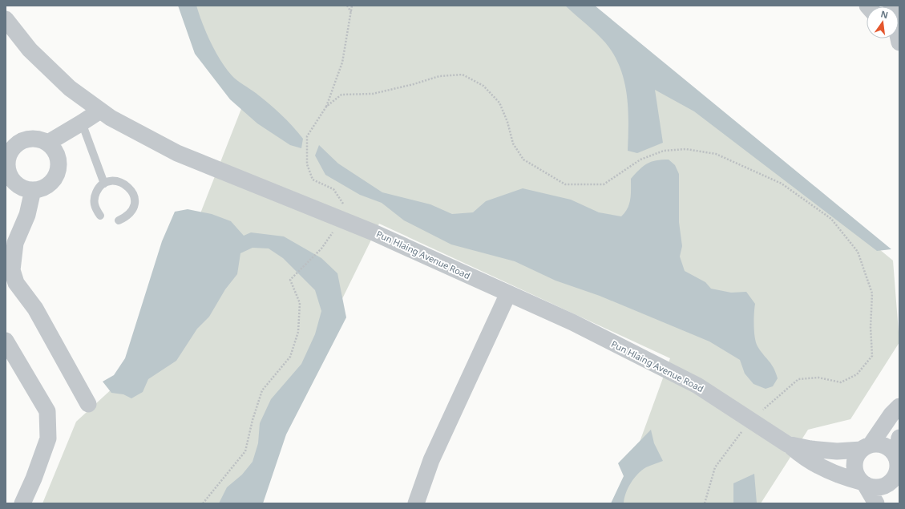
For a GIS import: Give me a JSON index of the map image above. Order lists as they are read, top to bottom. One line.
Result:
{"streets":{"street":["Pun Hlaing Avenue Road"]},"north":"top"}
